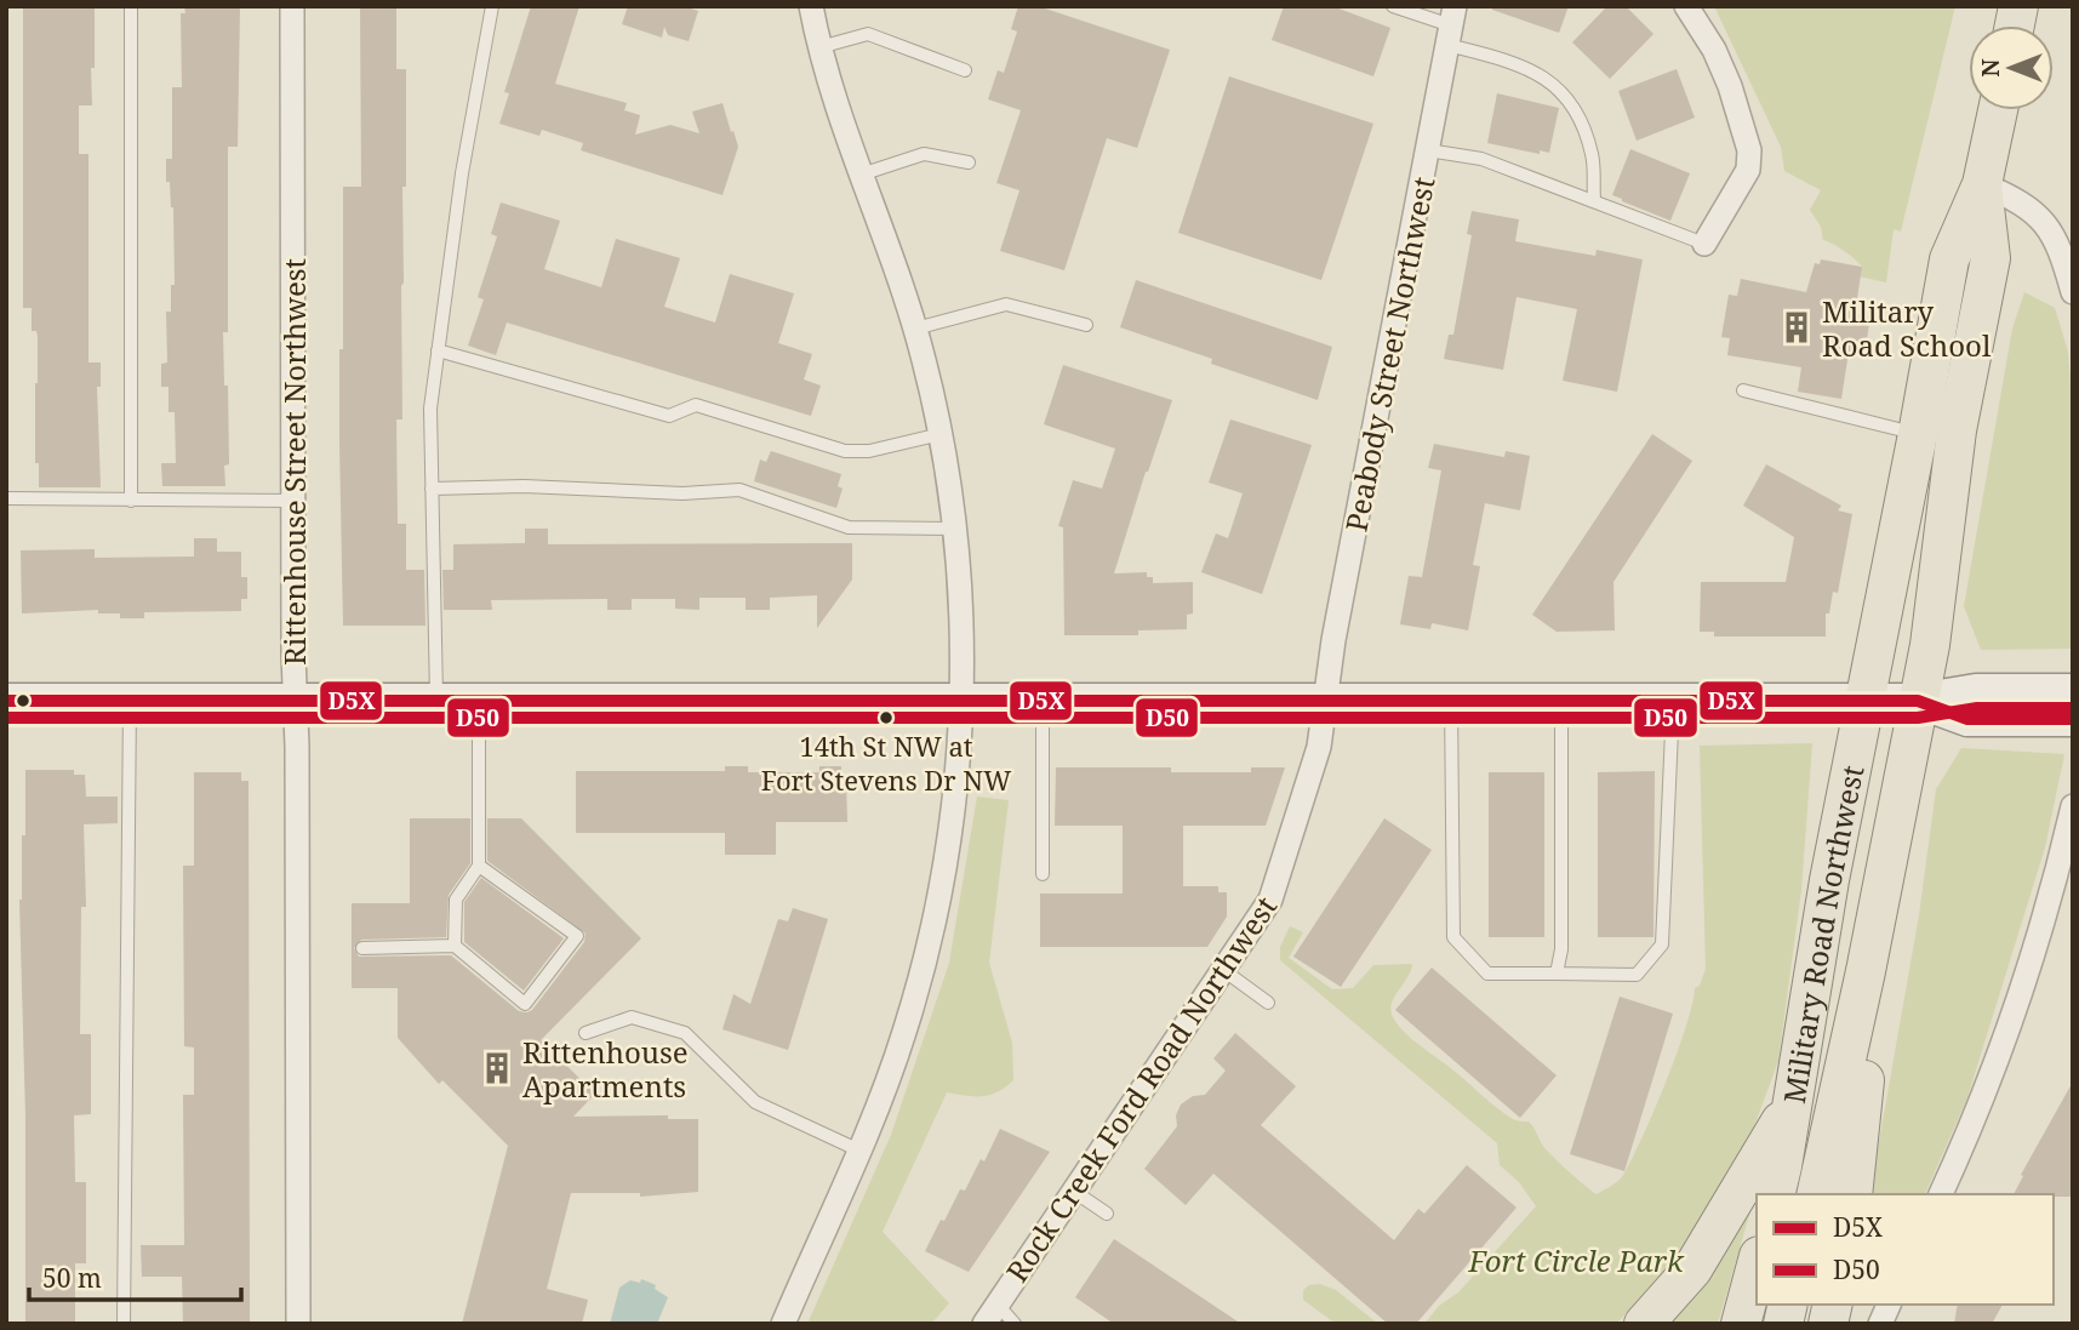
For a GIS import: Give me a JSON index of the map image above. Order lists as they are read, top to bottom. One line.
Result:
{"streets":{"main road":["Military Road Northwest"],"street":["Peabody Street Northwest","Rittenhouse Street Northwest","Rock Creek Ford Road Northwest"]},"crossings":[["Peabody Street Northwest","Rock Creek Ford Road Northwest"]],"parks":["Fort Circle Park"],"places":{"building":["Military Road School","Rittenhouse Apartments"],"other":["14th St NW at Fort Stevens Dr NW"]},"lines":["transit line D5X","transit line D50"],"legend":["D5X","D50"],"scale_bar":"50 m","north":"left"}
